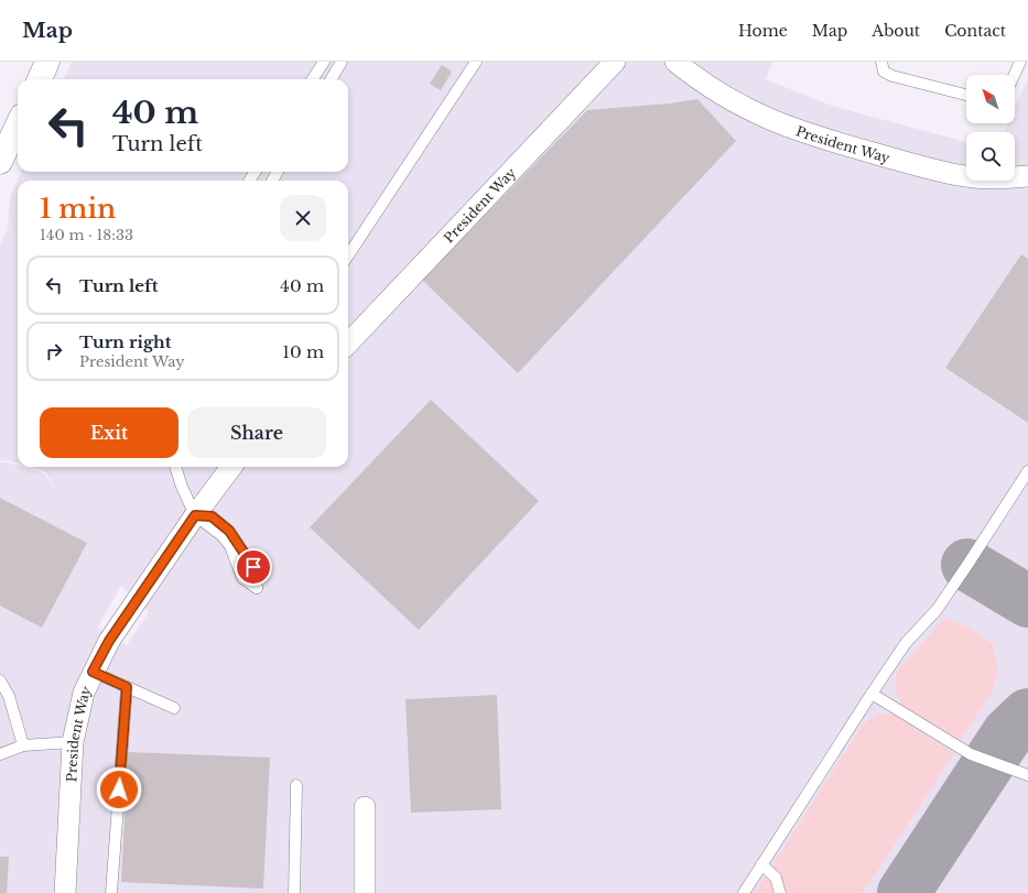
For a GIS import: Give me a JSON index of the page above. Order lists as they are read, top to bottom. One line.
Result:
{"streets":{"street":["President Way"]},"north":"top left","page":{"header":"Map","nav":["Home","Map","About","Contact"],"turn":["40 m","Turn left"],"heading":["1 min","140 m · 18:33"],"list":[{"name":"Turn left","value":"40 m"},{"name":"Turn right","note":"President Way","value":"10 m"}],"buttons":["Exit","Share"]}}
